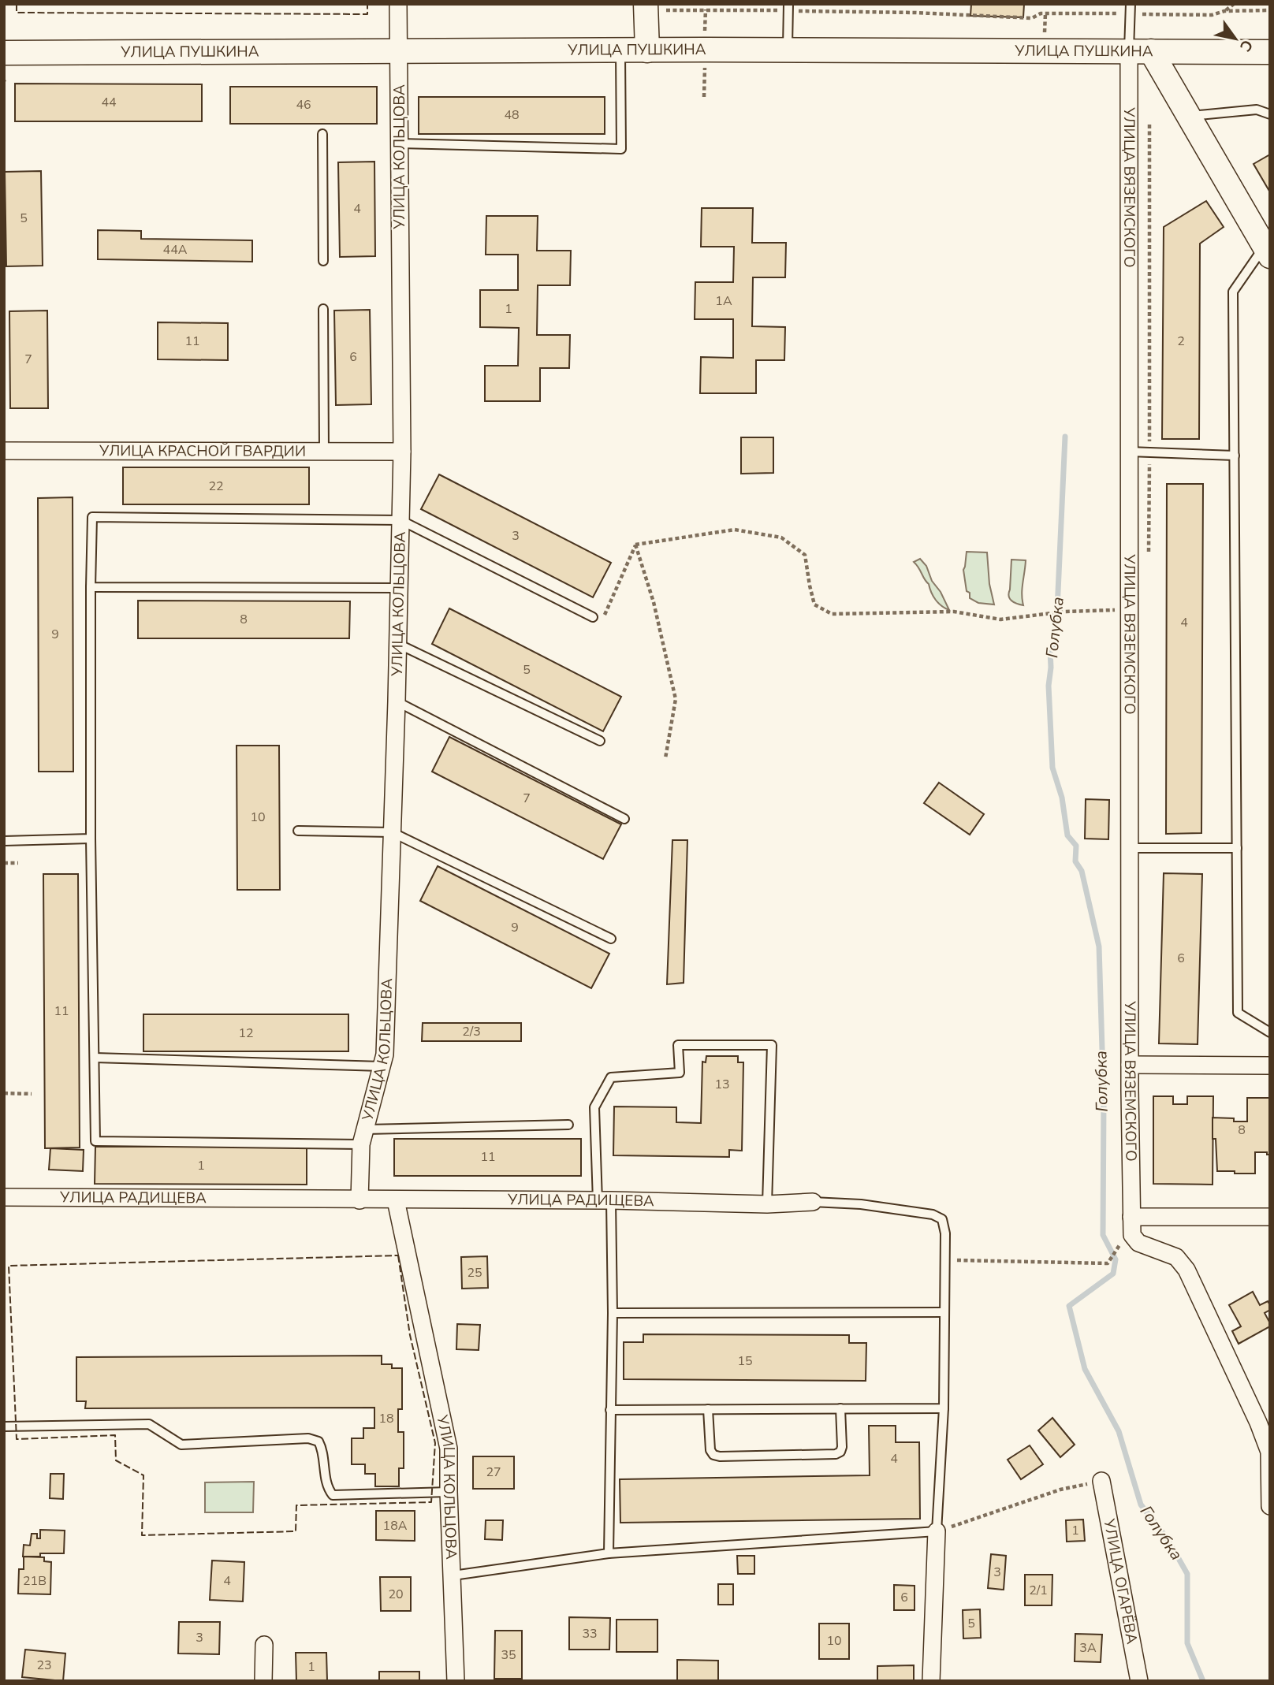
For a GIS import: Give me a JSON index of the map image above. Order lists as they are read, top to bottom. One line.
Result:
{"streets":{"main road":["УЛИЦА ПУШКИНА"],"street":["УЛИЦА КОЛЬЦОВА","УЛИЦА ВЯЗЕМСКОГО","УЛИЦА КРАСНОЙ ГВАРДИИ","УЛИЦА РАДИЩЕВА","УЛИЦА ОГАРЁВА"]},"crossings":[["УЛИЦА ПУШКИНА","УЛИЦА КОЛЬЦОВА"],["УЛИЦА ПУШКИНА","УЛИЦА ВЯЗЕМСКОГО"],["УЛИЦА КОЛЬЦОВА","УЛИЦА КРАСНОЙ ГВАРДИИ"],["УЛИЦА КОЛЬЦОВА","УЛИЦА РАДИЩЕВА"]],"water":["Голубка"],"house_numbers":["44","46","48","4","5","44А","1А","1","11","2","6","7","22","3","8","4","9","5","7","10","9","6","11","2/3","12","13","8","11","1","25","15","18","4","27","18А","1","3","21В","4","2/1","20","6","5","33","3","10","3А","35","23","1"],"north":"bottom right"}
